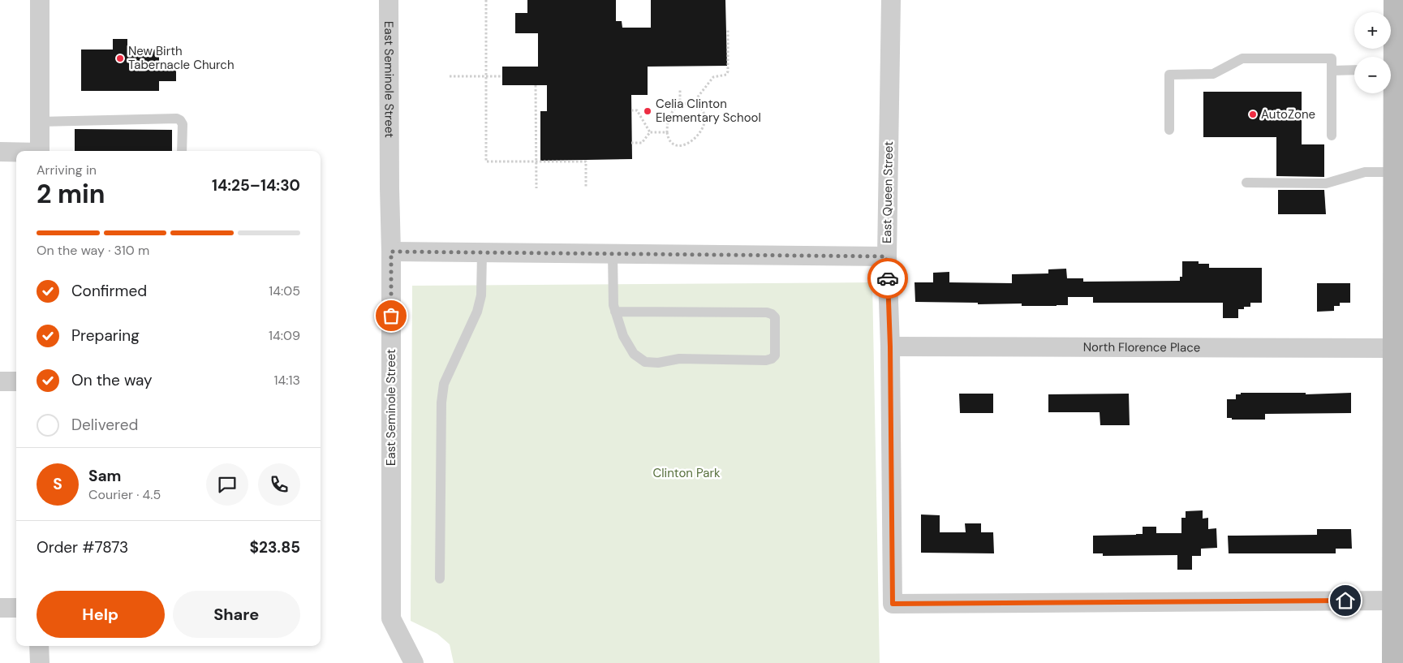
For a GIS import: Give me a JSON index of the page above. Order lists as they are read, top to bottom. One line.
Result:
{"streets":{"street":["East Seminole Street","East Queen Street","North Florence Place"]},"crossings":[["East Queen Street","North Florence Place"]],"parks":["Clinton Park"],"places":["New Birth Tabernacle Church","Celia Clinton Elementary School","AutoZone"],"page":{"map_buttons":["+","−"],"heading":["2 min","Arriving in","14:25–14:30"],"panel":["Sam","Courier · 4.5","Order #7873","$23.85"],"bar":"On the way · 310 m","list":[["Confirmed","14:05"],["Preparing","14:09"],["On the way","14:13"],"Delivered"],"round":"S","buttons":["Help","Share"]}}
